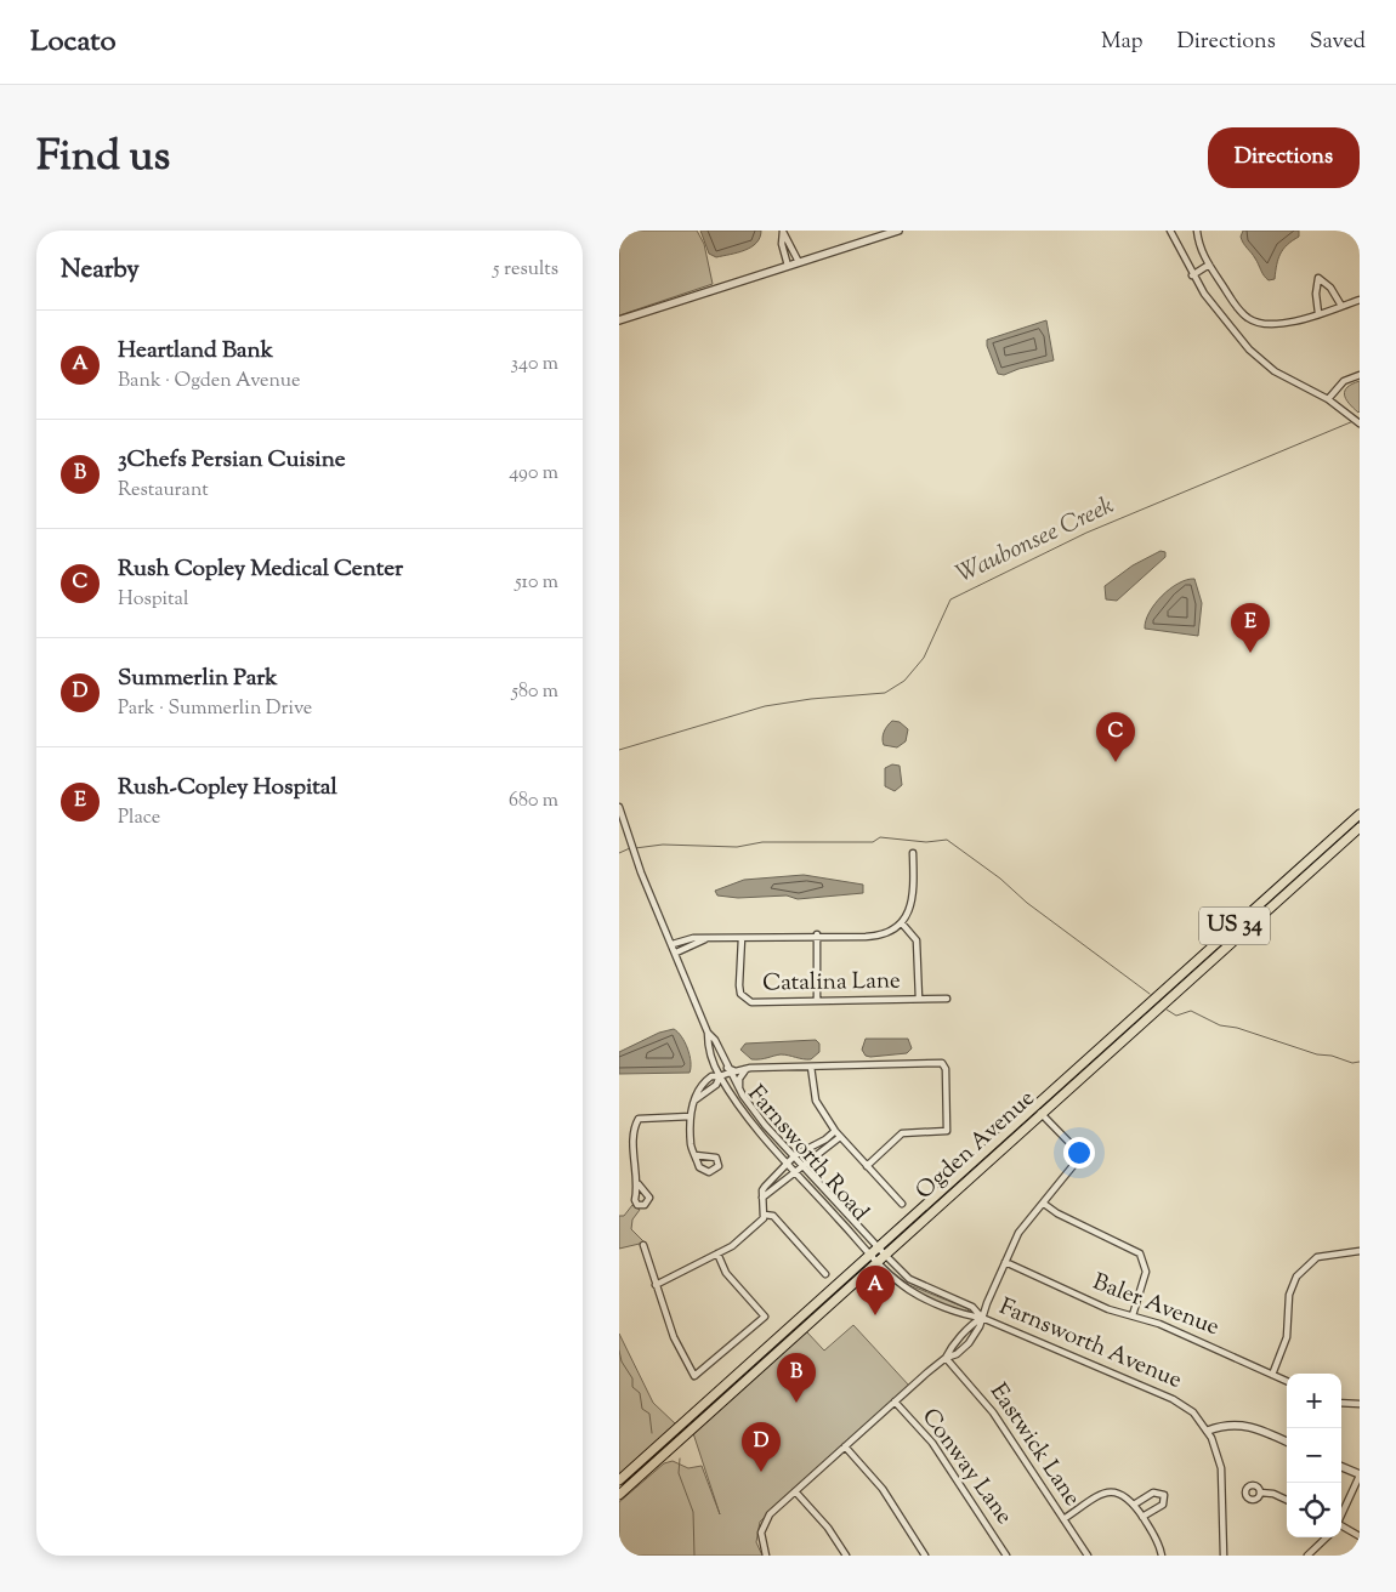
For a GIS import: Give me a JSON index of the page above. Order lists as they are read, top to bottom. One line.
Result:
{"streets":{"main road":["US 34","Ogden Avenue"],"street":["Catalina Lane","Farnsworth Road","Baler Avenue","Farnsworth Avenue","Eastwick Lane","Conway Lane"]},"crossings":[["Ogden Avenue","Farnsworth Road"],["Ogden Avenue","Farnsworth Avenue"],["Farnsworth Road","Farnsworth Avenue"]],"water":["Waubonsee Creek"],"page":{"header":"Locato","nav":["Map","Directions","Saved"],"title":"Find us","buttons":"Directions","heading":["Nearby","5 results"],"list":[{"mark":"A","name":"Heartland Bank","note":"Bank · Ogden Avenue","value":"340 m"},{"mark":"B","name":"3Chefs Persian Cuisine","note":"Restaurant","value":"490 m"},{"mark":"C","name":"Rush Copley Medical Center","note":"Hospital","value":"510 m"},{"mark":"D","name":"Summerlin Park","note":"Park · Summerlin Drive","value":"580 m"},{"mark":"E","name":"Rush-Copley Hospital","note":"Place","value":"680 m"}],"pins":["E","C","A","B","D"],"map_buttons":["+","−"]}}
